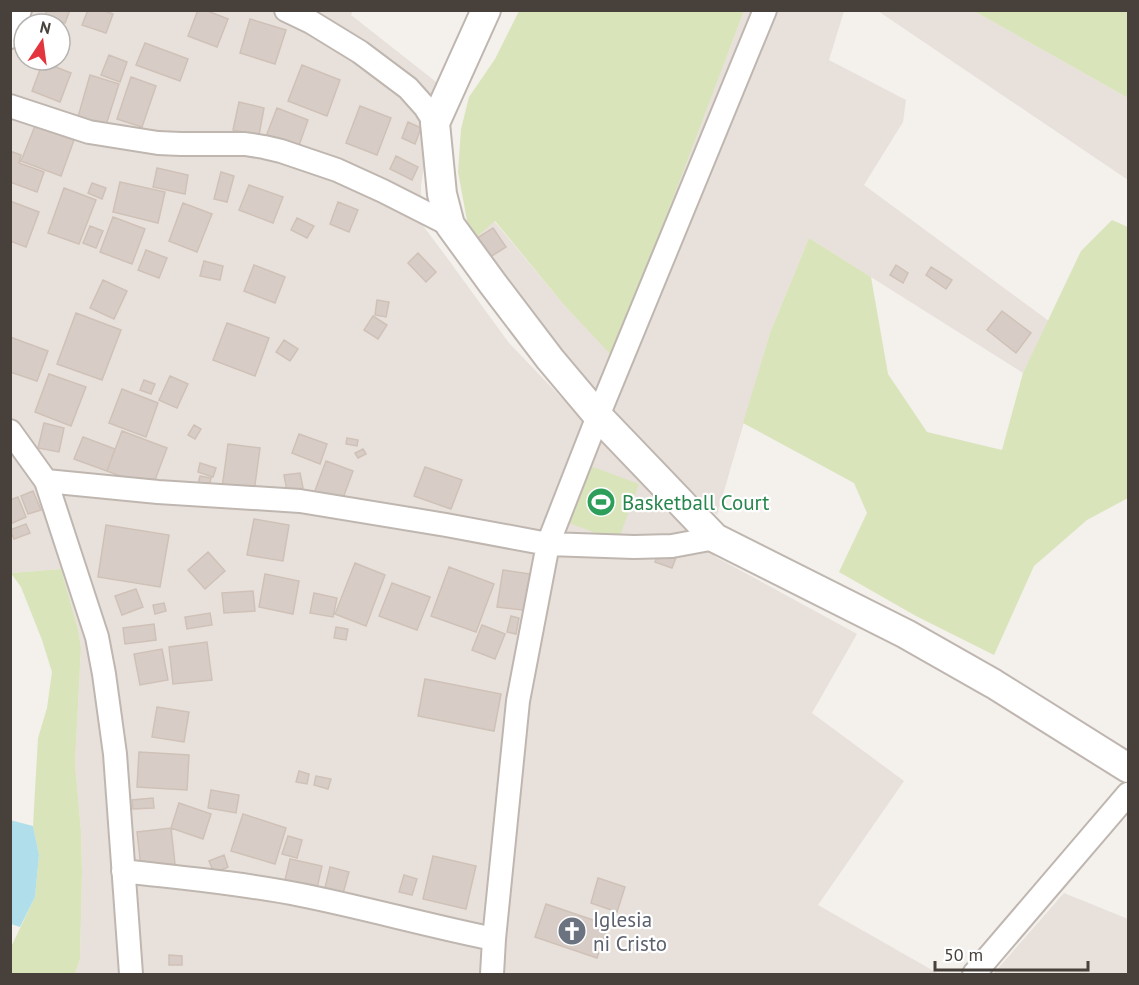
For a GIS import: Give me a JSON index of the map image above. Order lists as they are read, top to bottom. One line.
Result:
{"places":{"sports":["Basketball Court"],"church":["Iglesia ni Cristo"]},"scale_bar":"50 m","north":"top"}
